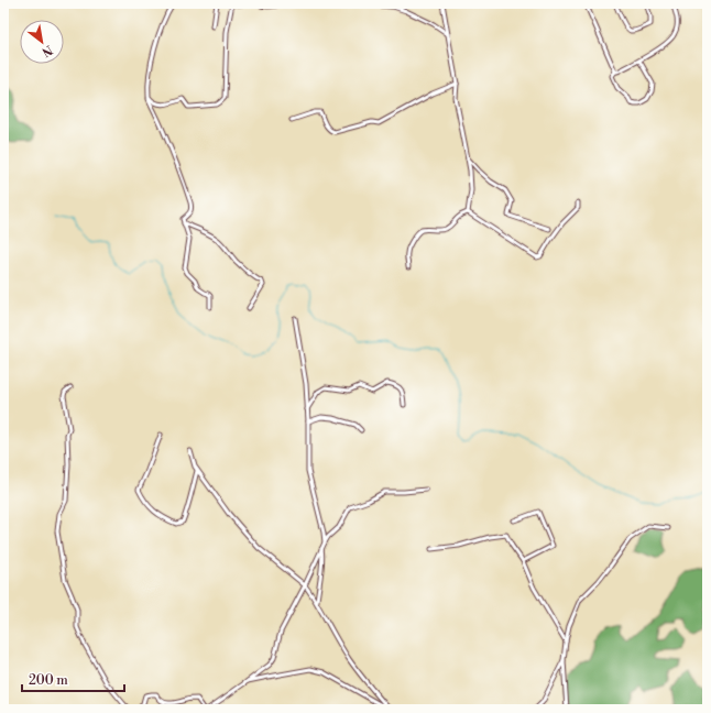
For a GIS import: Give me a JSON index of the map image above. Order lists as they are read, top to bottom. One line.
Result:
{"scale_bar":"200 m","north":"bottom right"}
